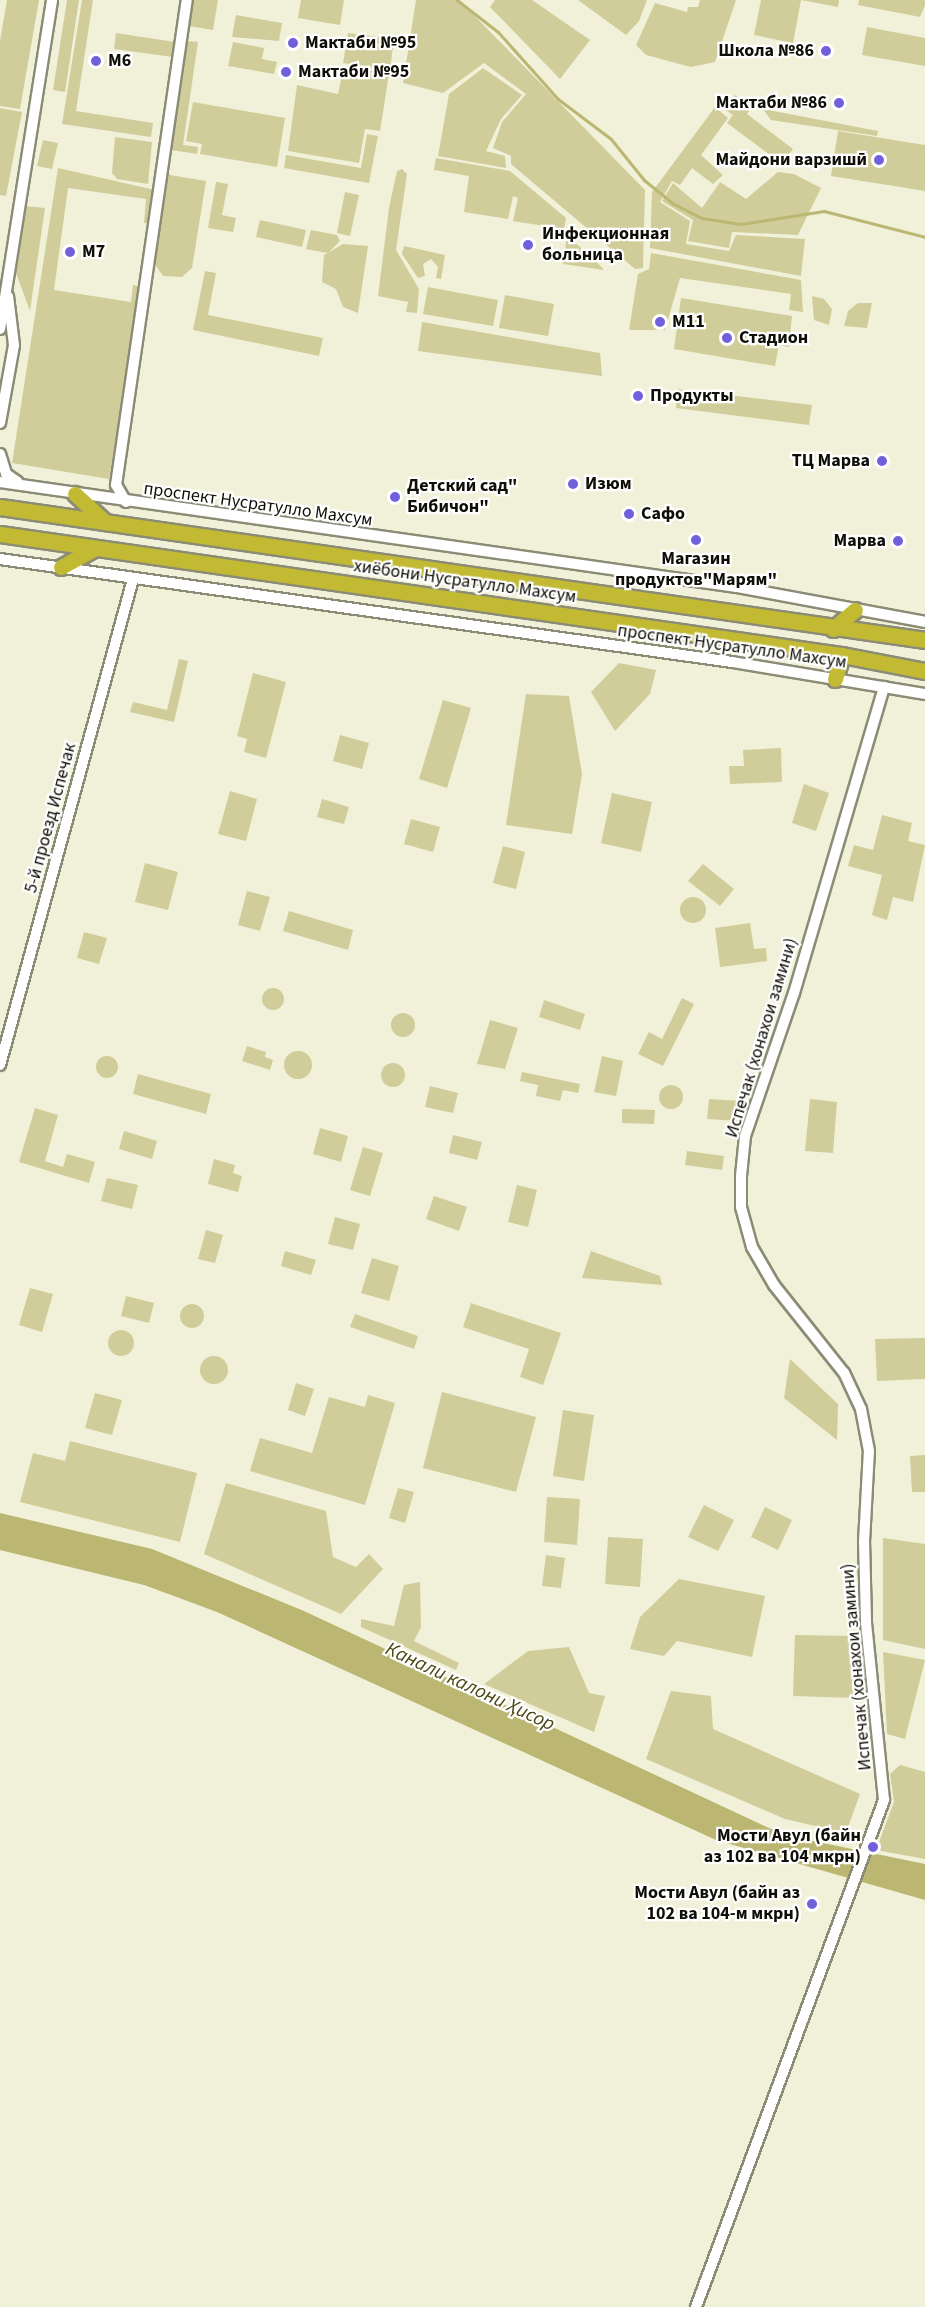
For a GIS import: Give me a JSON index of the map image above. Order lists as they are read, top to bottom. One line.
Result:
{"streets":{"highway":["хиёбони Нусратулло Махсум"],"street":["проспект Нусратулло Махсум","5-й проезд Испечак","Испечак (хонахои замини)"]},"crossings":[["проспект Нусратулло Махсум","5-й проезд Испечак"],["проспект Нусратулло Махсум","Испечак (хонахои замини)"]],"water":["Канали калони Ҳисор"],"places":["Мактаби №95","Школа №86","М6","Mактаби №95","Мактаби №86","Майдони варзишӣ","Инфекционная больница","М7","M11","Стадион","Продукты","ТЦ Марва","Изюм","Детский сад\" Бибичон\"","Сафо","Магазин продуктов\"Марям\"","Марва","Мости Авул (байн аз 102 ва 104 мкрн)","Мости Авул (байн аз 102 ва 104-м мкрн)"]}
